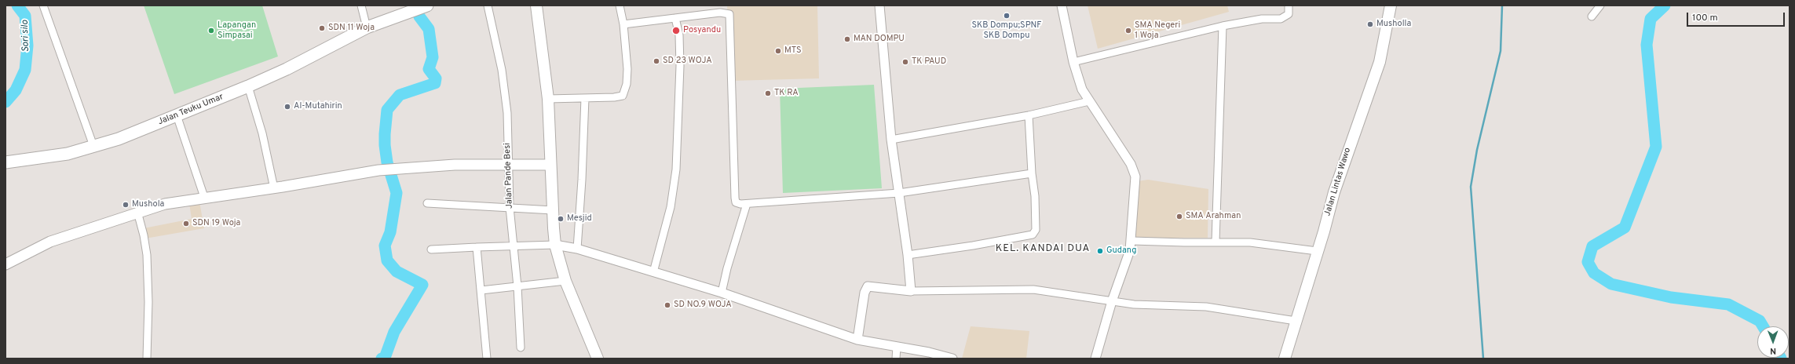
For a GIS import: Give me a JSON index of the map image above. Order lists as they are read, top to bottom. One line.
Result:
{"streets":{"highway":["Jalan Teuku Umar"],"main road":["Jalan Lintas Wawo"],"street":["Jalan Pande Besi"]},"districts":["KEL. KANDAI DUA"],"water":["Sori silo"],"places":["SKB Dompu;SPNF SKB Dompu","Musholla","SDN 11 Woja","Lapangan Simpasai","Posyandu","SMA Negeri 1 Woja","MAN DOMPU","MTS","SD 23 WOJA","TK PAUD","TK RA","Al-Mutahirin","Mushola","SMA Arahman","Mesjid","SDN 19 Woja","Gudang","SD NO.9 WOJA"],"scale_bar":"100 m","north":"bottom"}
